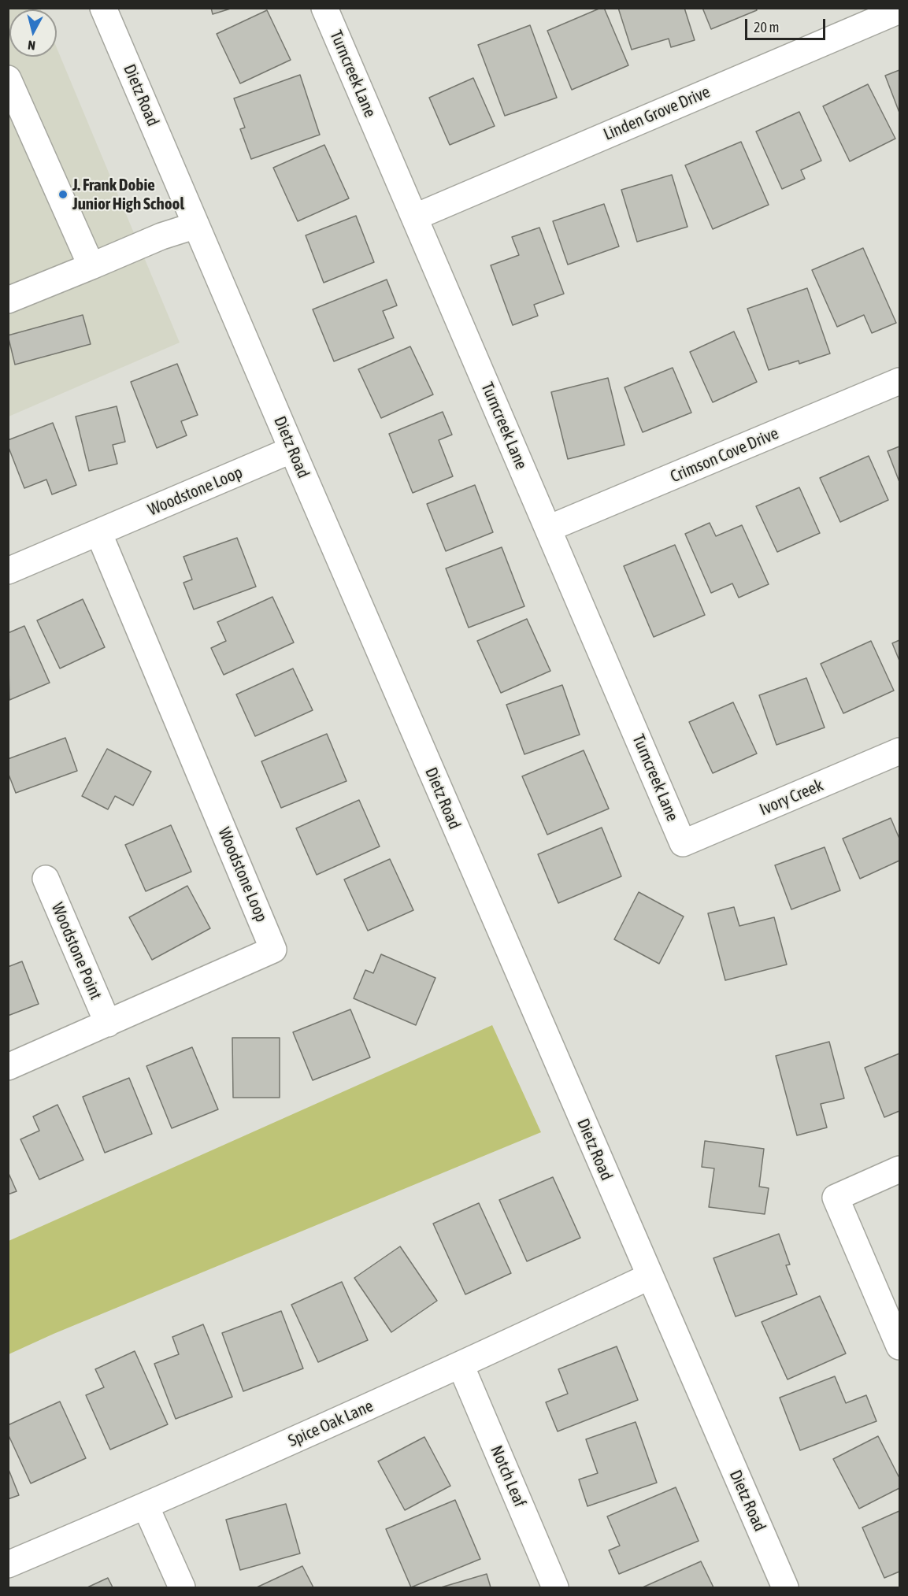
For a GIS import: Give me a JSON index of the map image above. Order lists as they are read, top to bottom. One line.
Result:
{"streets":{"street":["Turncreek Lane","Dietz Road","Linden Grove Drive","Crimson Cove Drive","Woodstone Loop","Ivory Creek","Woodstone Point","Spice Oak Lane","Notch Leaf"]},"crossings":[["Turncreek Lane","Linden Grove Drive"],["Turncreek Lane","Crimson Cove Drive"],["Turncreek Lane","Ivory Creek"],["Dietz Road","Woodstone Loop"],["Dietz Road","Spice Oak Lane"],["Woodstone Loop","Woodstone Point"],["Spice Oak Lane","Notch Leaf"]],"places":["J. Frank Dobie Junior High School"],"scale_bar":"20 m","north":"bottom"}
